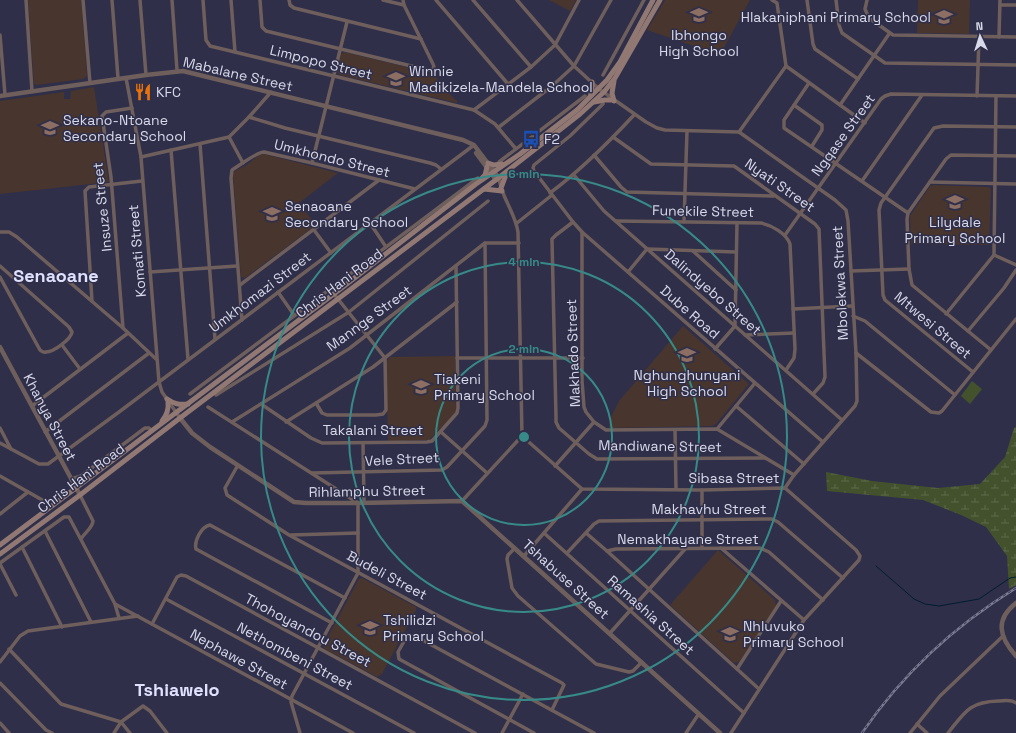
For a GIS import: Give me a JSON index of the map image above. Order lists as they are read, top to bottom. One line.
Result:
{"streets":{"main road":["Chris Hani Road"],"street":["Limpopo Street","Mabalane Street","Ngqase Street","Umkhondo Street","Nyati Street","Insuze Street","Funekile Street","Komati Street","Mbolekwa Street","Umkhomazi Street","Dalindyebo Street","Dube Road","Mannge Street","Mtwesi Street","Makhado Street","Khanya Street","Takalani Street","Mandiwane Street","Vele Street","Sibasa Street","Rihlamphu Street","Makhavhu Street","Nemakhayane Street","Budeli Street","Tshabuse Street","Ramashia Street","Thohoyandou Street","Nethombeni Street","Nephawe Street"]},"crossings":[["Mabalane Street","Komati Street"],["Mabalane Street","Chris Hani Road"],["Mabalane Street","Umkhomazi Street"],["Ngqase Street","Nyati Street"],["Ngqase Street","Funekile Street"],["Ngqase Street","Mbolekwa Street"],["Umkhondo Street","Umkhomazi Street"],["Nyati Street","Dalindyebo Street"],["Insuze Street","Komati Street"],["Funekile Street","Dalindyebo Street"],["Komati Street","Chris Hani Road"],["Komati Street","Umkhomazi Street"],["Komati Street","Rihlamphu Street"],["Chris Hani Road","Khanya Street"],["Chris Hani Road","Rihlamphu Street"],["Mbolekwa Street","Dalindyebo Street"],["Mbolekwa Street","Dube Road"],["Mbolekwa Street","Sibasa Street"],["Umkhomazi Street","Khanya Street"],["Dube Road","Makhado Street"],["Dube Road","Mandiwane Street"],["Mannge Street","Takalani Street"],["Mannge Street","Vele Street"],["Sibasa Street","Makhavhu Street"],["Rihlamphu Street","Budeli Street"],["Rihlamphu Street","Tshabuse Street"],["Makhavhu Street","Ramashia Street"],["Thohoyandou Street","Nethombeni Street"],["Thohoyandou Street","Nephawe Street"]],"districts":["Senaoane","Tshiawelo"],"places":{"school or university":["Ibhongo High School","Hlakaniphani Primary School","Winnie Madikizela-Mandela School","Sekano-Ntoane Secondary School","Lilydale Primary School","Senaoane Secondary School","Nghunghunyani High School","Tiakeni Primary School","Tshilidzi Primary School","Nhluvuko Primary School"],"restaurant":["KFC"],"bus stop":["F2"]},"north":"top","rings":["6 min","4 min","2 min"]}
